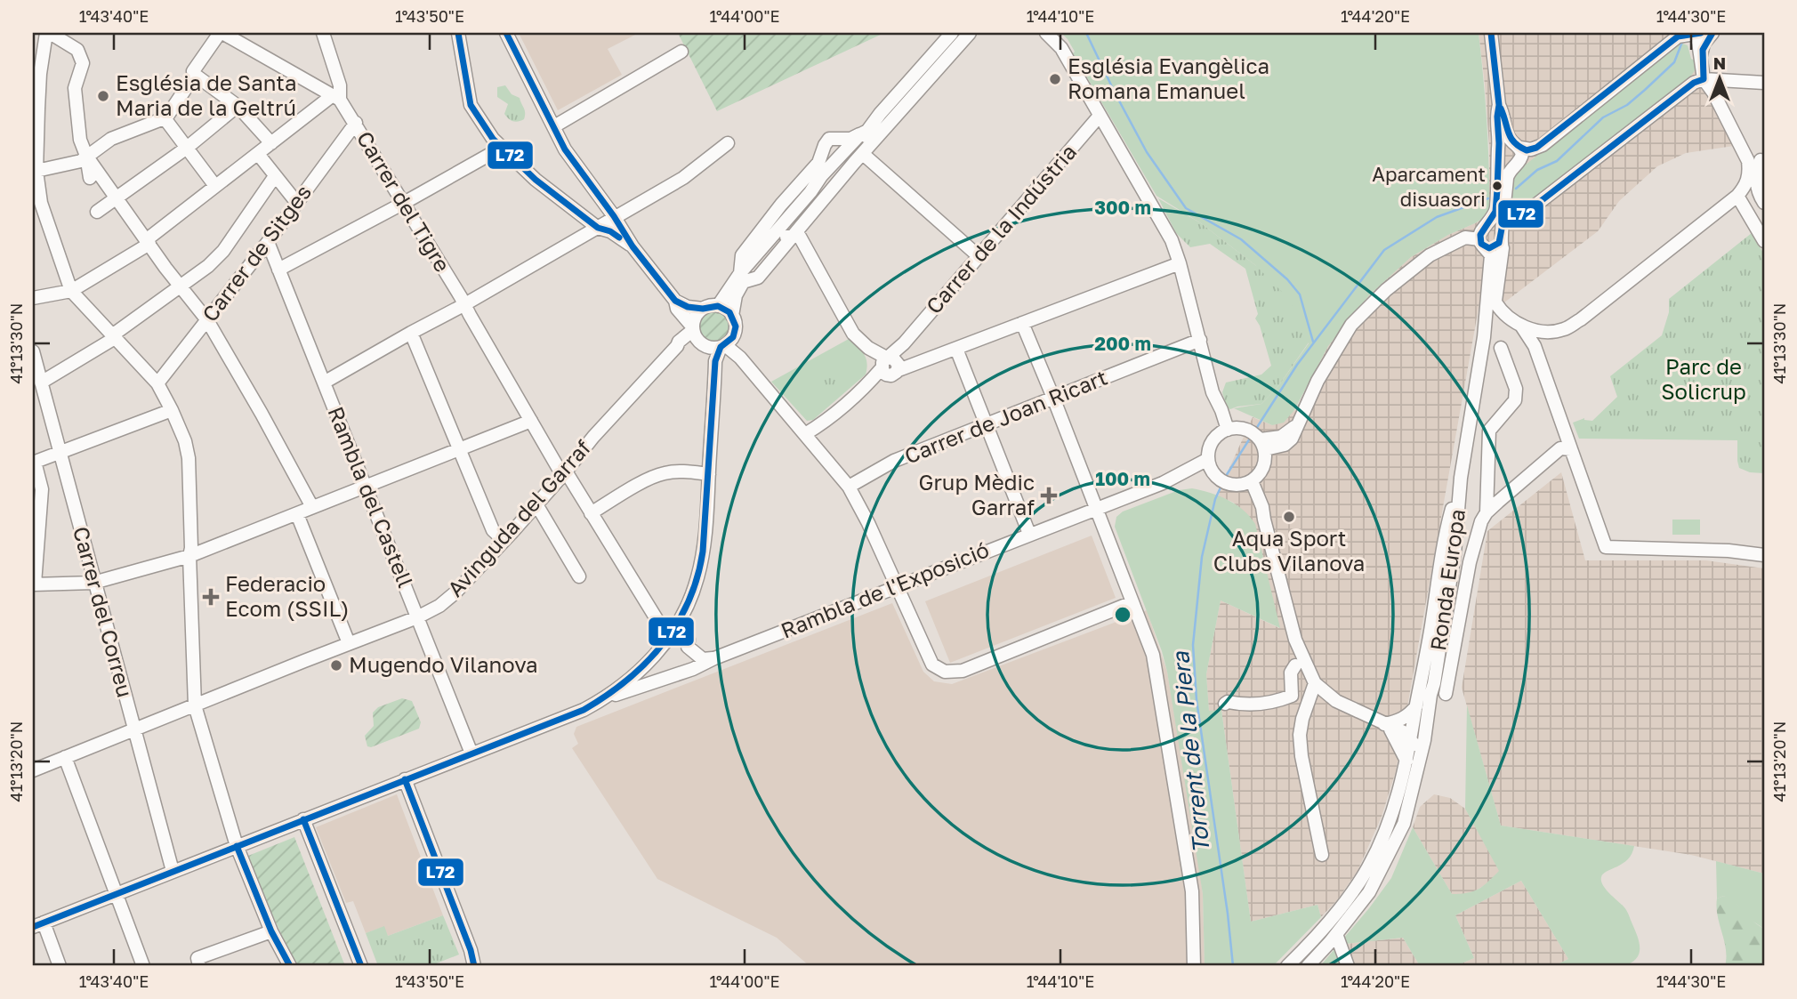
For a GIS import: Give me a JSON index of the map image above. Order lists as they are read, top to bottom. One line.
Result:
{"streets":{"street":["Carrer del Tigre","Carrer de la Indústria","Carrer de Sitges","Carrer de Joan Ricart","Rambla del Castell","Avinguda del Garraf","Ronda Europa","Rambla de l'Exposició","Carrer del Correu"]},"crossings":[["Carrer del Tigre","Carrer de Sitges"],["Carrer del Tigre","Avinguda del Garraf"],["Carrer del Tigre","Rambla de l'Exposició"],["Carrer de Sitges","Rambla del Castell"],["Rambla del Castell","Avinguda del Garraf"],["Rambla del Castell","Rambla de l'Exposició"],["Avinguda del Garraf","Rambla de l'Exposició"],["Avinguda del Garraf","Carrer del Correu"],["Rambla de l'Exposició","Carrer del Correu"]],"water":["Torrent de la Piera"],"parks":["Parc de Solicrup"],"places":{"other":["Església Evangèlica Romana Emanuel","Església de Santa Maria de la Geltrú","Aparcament disuasori","Aqua Sport Clubs Vilanova","Mugendo Vilanova"],"health":["Grup Mèdic Garraf","Federacio Ecom (SSIL)"]},"lines":["transit line L72"],"north":"top","coordinates":["1°43'40\"E","1°43'50\"E","1°44'00\"E","1°44'10\"E","1°44'20\"E","1°44'30\"E","41°13'30\"N","41°13'20\"N"],"rings":["300 m","200 m","100 m"]}
